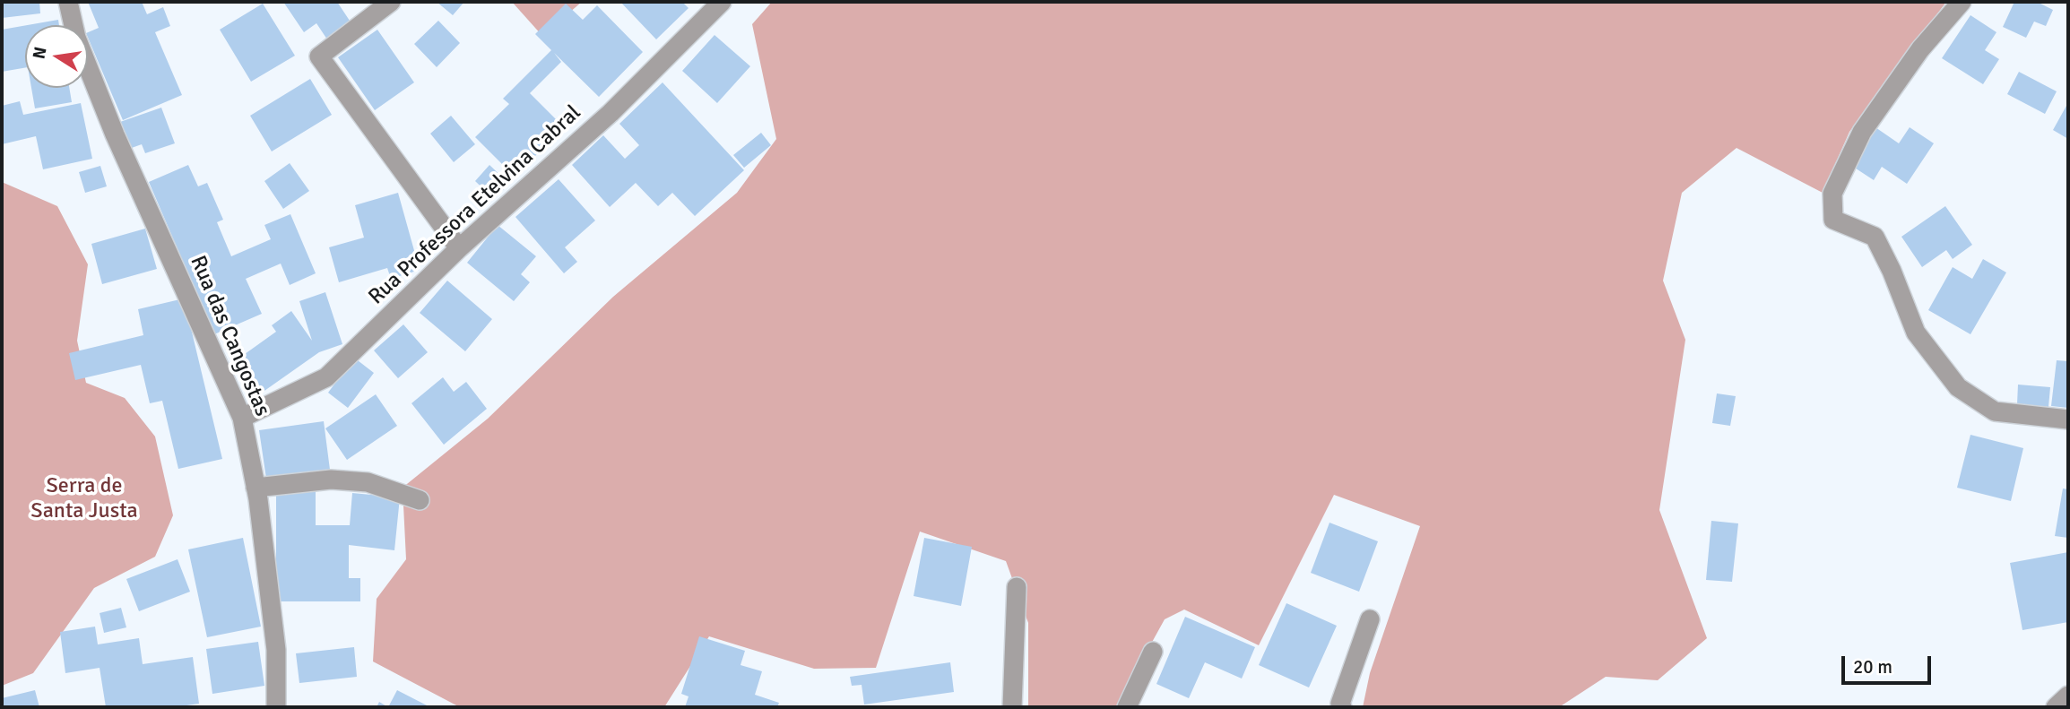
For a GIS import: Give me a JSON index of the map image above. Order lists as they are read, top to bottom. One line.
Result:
{"streets":{"street":["Rua Professora Etelvina Cabral","Rua das Cangostas"]},"crossings":[["Rua Professora Etelvina Cabral","Rua das Cangostas"]],"parks":["Serra de Santa Justa"],"scale_bar":"20 m","north":"left"}
